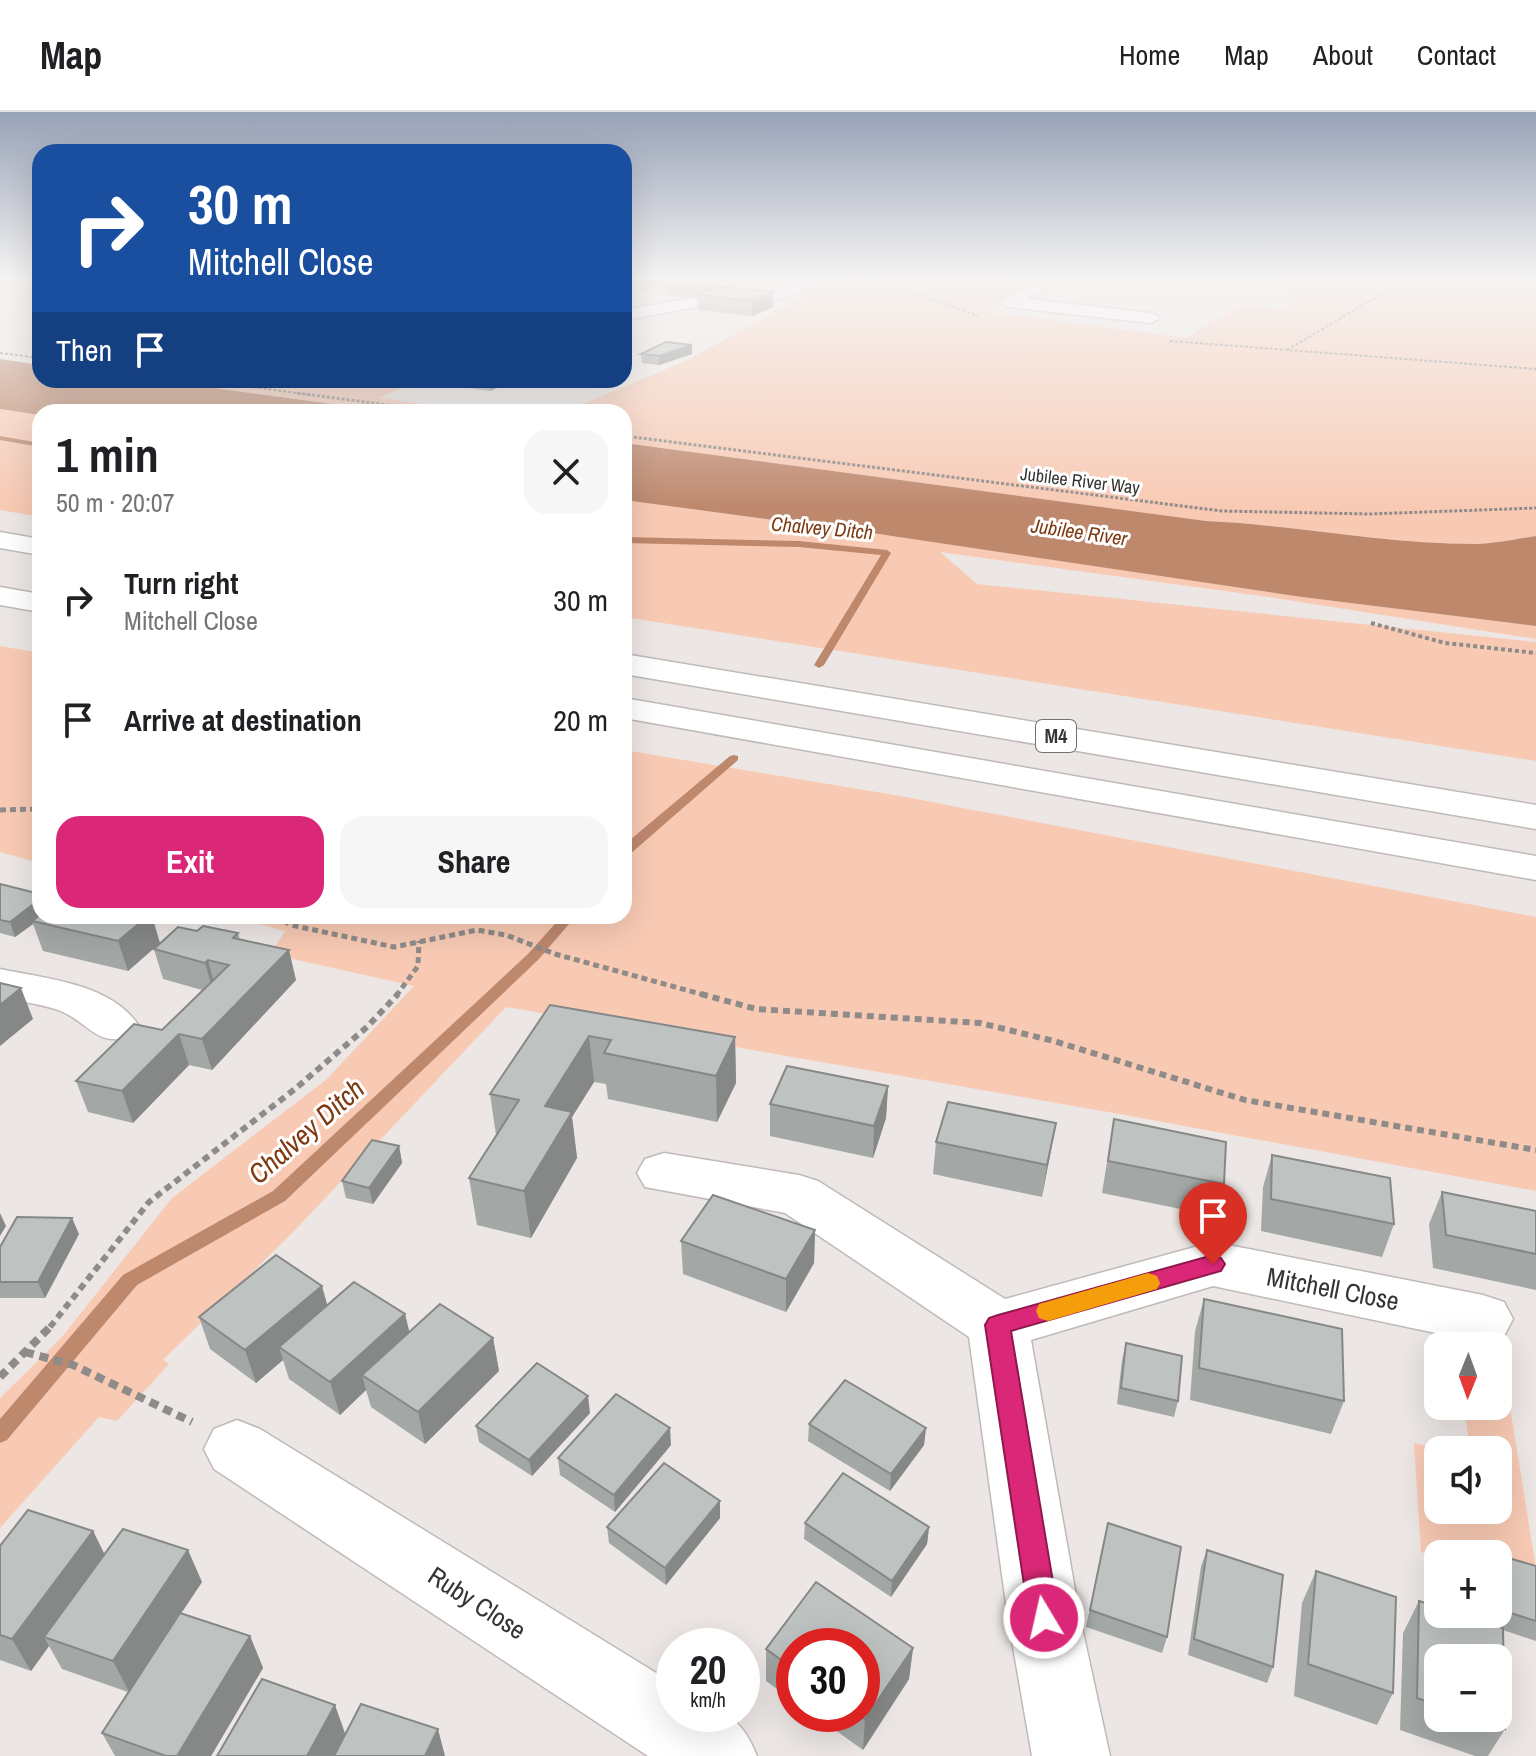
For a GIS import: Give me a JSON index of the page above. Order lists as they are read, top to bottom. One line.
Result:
{"streets":{"main road":["M4","Mitchell Close","Ruby Close"],"path":["Jubilee River Way"]},"water":["Chalvey Ditch","Jubilee River"],"north":"bottom","page":{"header":"Map","nav":["Home","Map","About","Contact"],"turn":["30 m","Mitchell Close"],"then":"Then","heading":["1 min","50 m · 20:07"],"list":[{"name":"Turn right","note":"Mitchell Close","value":"30 m"},{"name":"Arrive at destination","value":"20 m"}],"buttons":["Exit","Share"],"map_buttons":["+","−"],"speed":"20 km/h","limit":"30"}}
